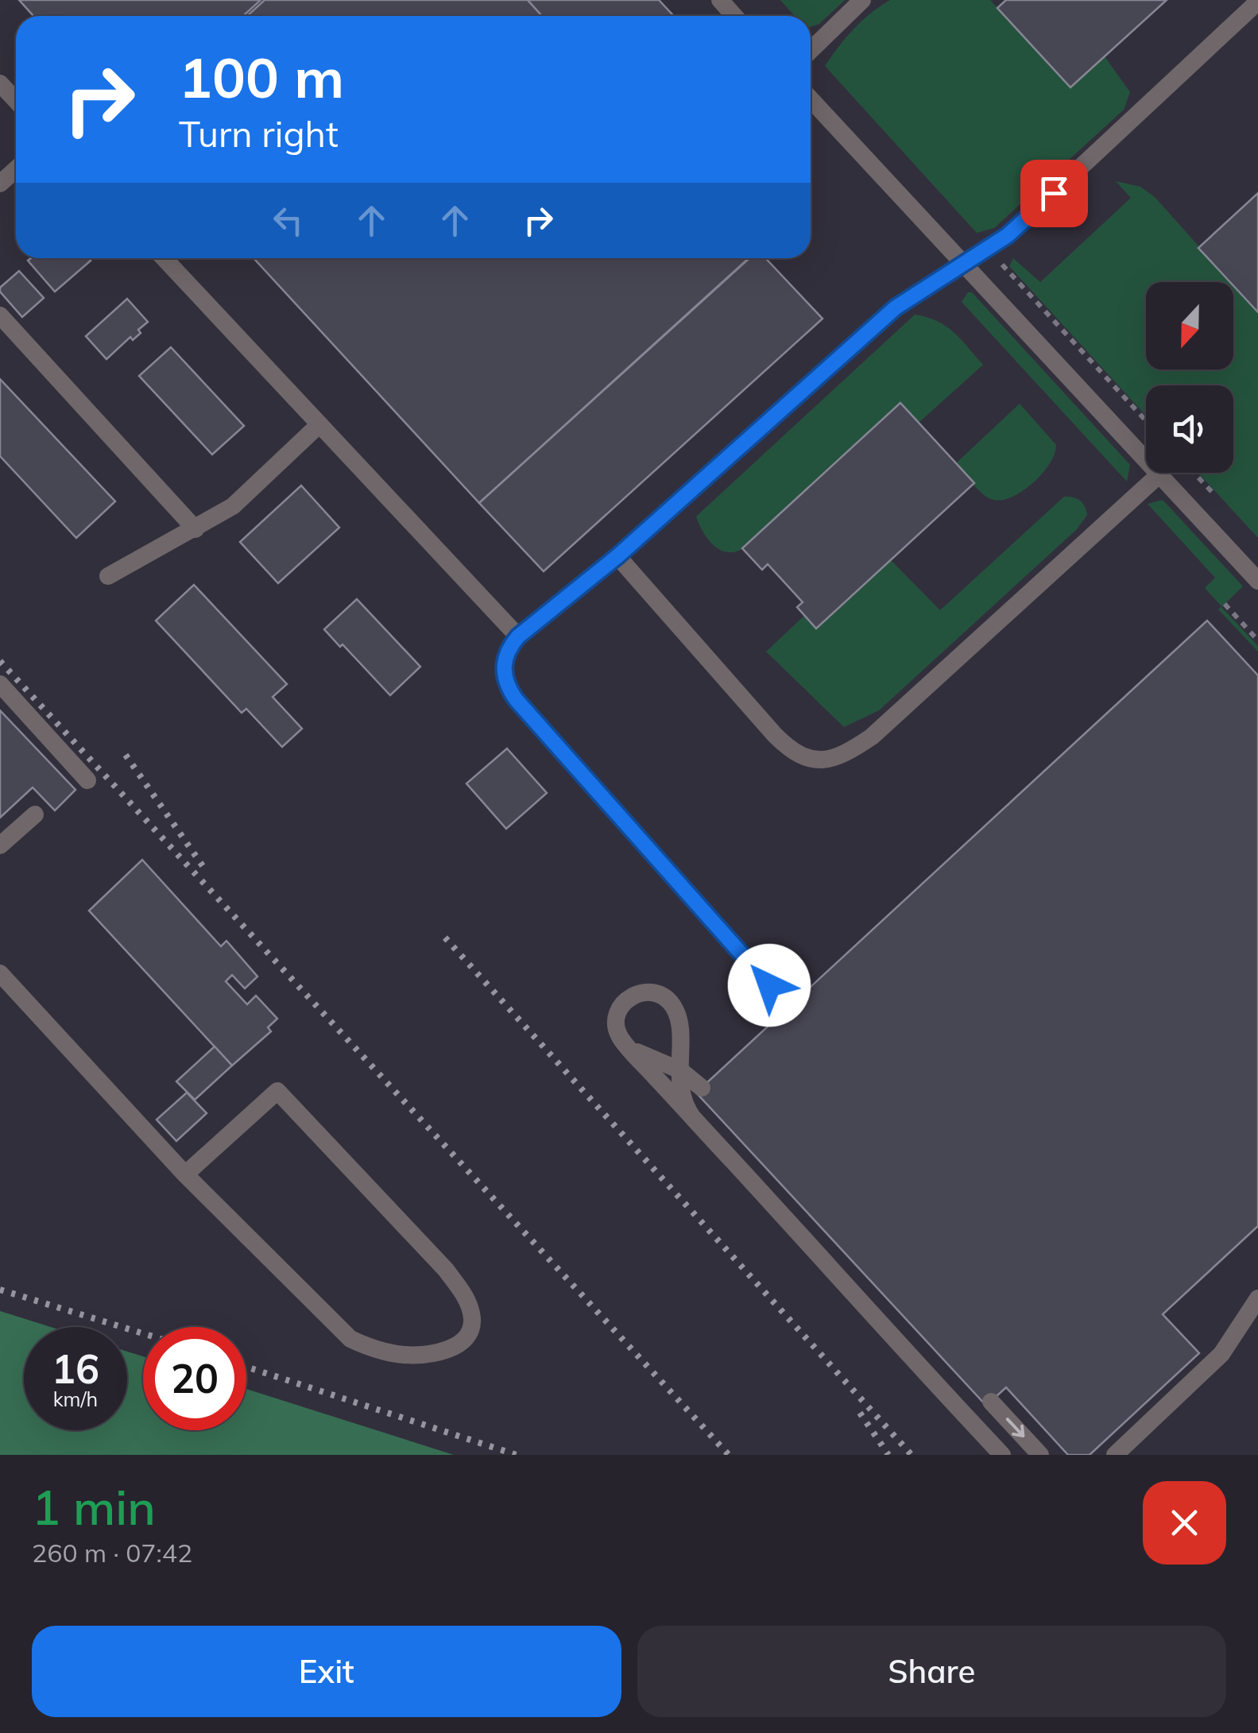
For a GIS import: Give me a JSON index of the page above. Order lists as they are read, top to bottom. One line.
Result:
{"north":"bottom","page":{"turn":["100 m","Turn right"],"speed":"16 km/h","limit":"20","heading":["1 min","260 m · 07:42"],"buttons":["Exit","Share"]}}
